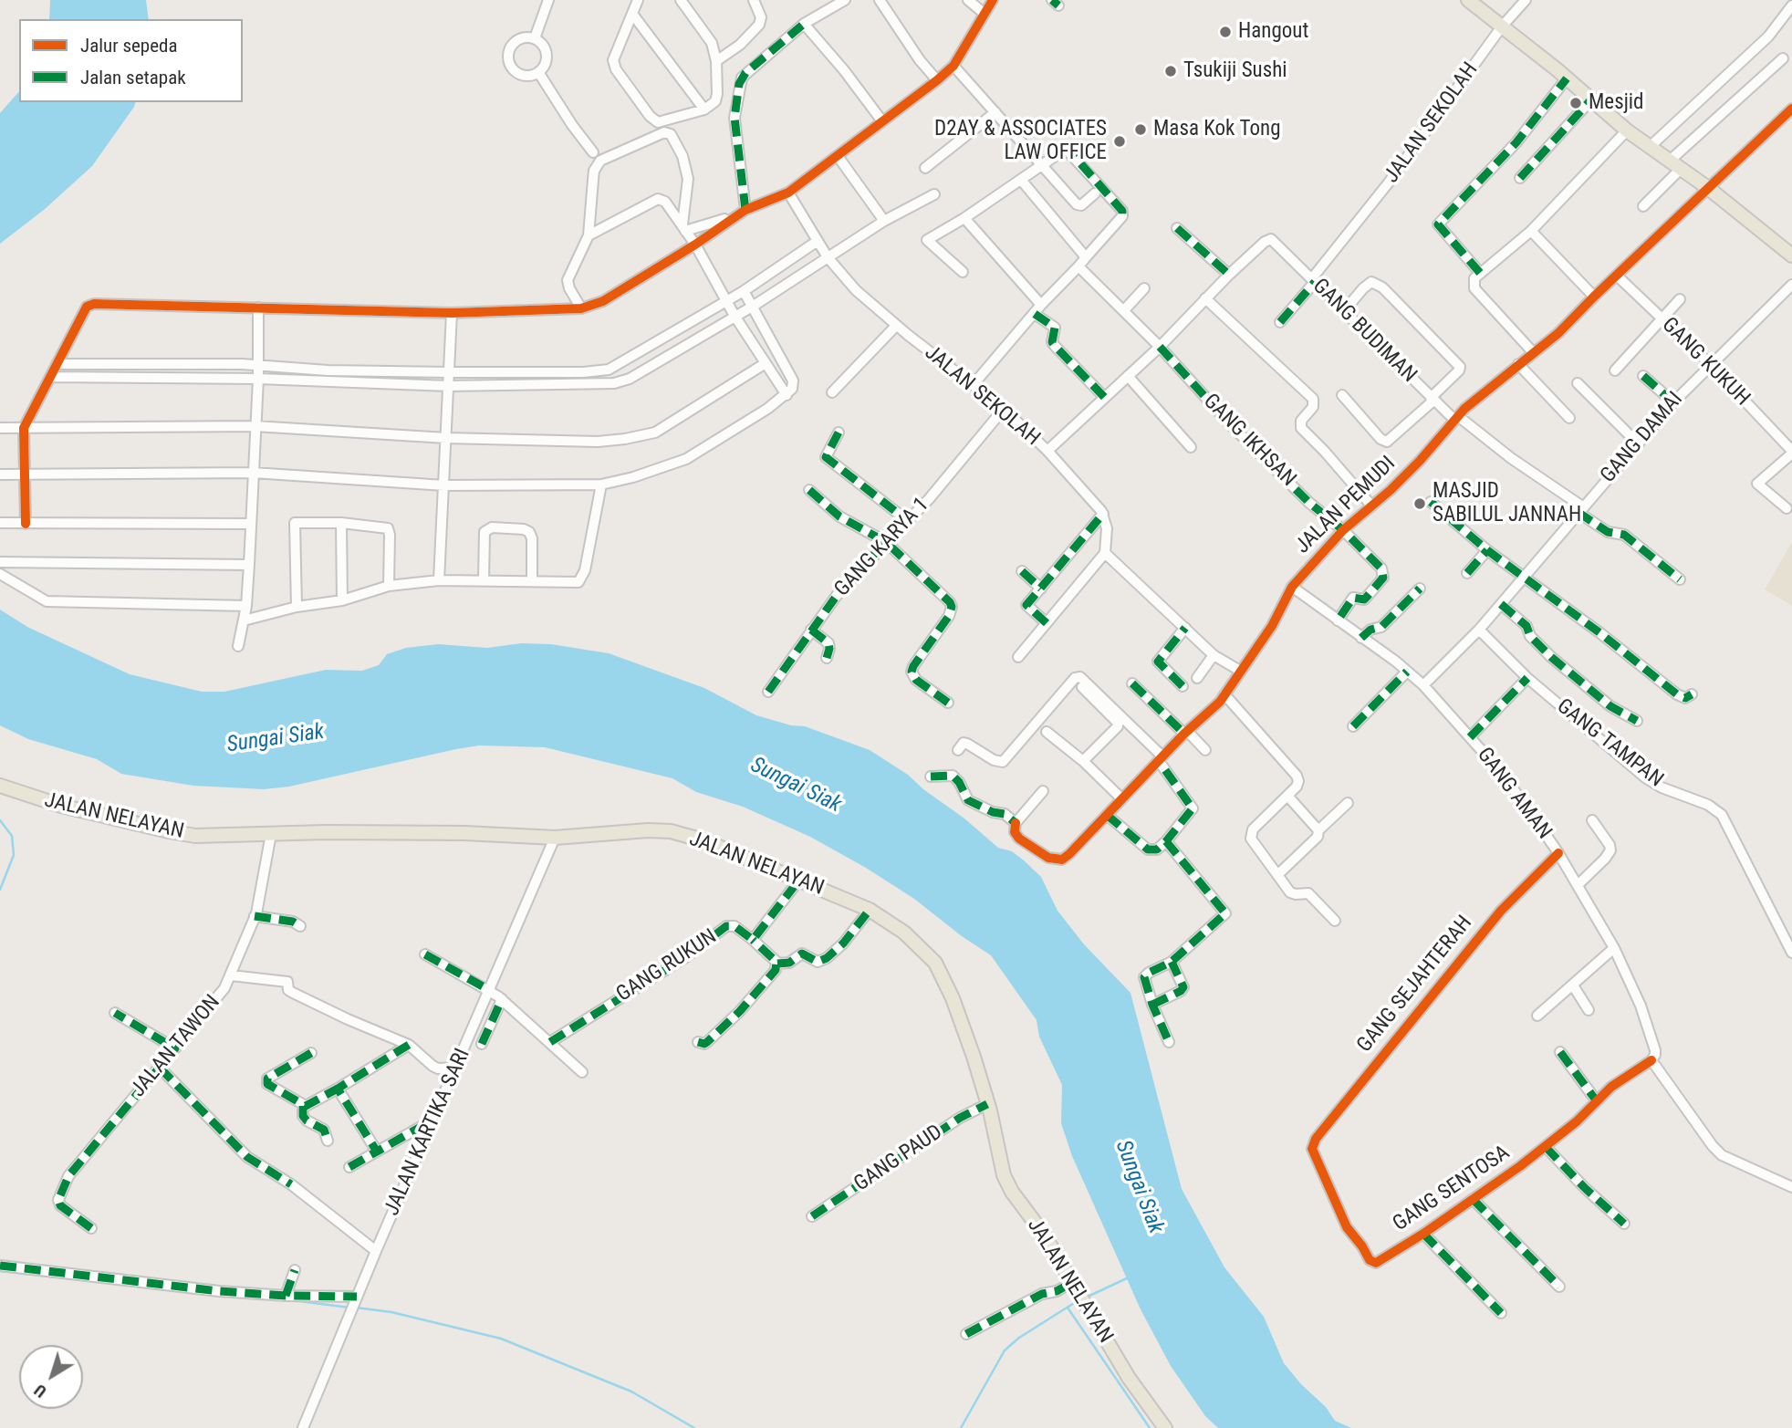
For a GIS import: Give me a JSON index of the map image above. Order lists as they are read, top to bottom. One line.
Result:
{"streets":{"main road":["JALAN NELAYAN"],"street":["JALAN SEKOLAH","GANG BUDIMAN","GANG KUKUH","GANG DAMAI","GANG IKHSAN","JALAN PEMUDI","GANG KARYA 1","GANG TAMPAN","GANG AMAN","GANG RUKUN","GANG SEJAHTERAH","JALAN TAWON","JALAN KARTIKA SARI","GANG PAUD","GANG SENTOSA"]},"crossings":[["JALAN SEKOLAH","GANG BUDIMAN"],["JALAN SEKOLAH","GANG IKHSAN"],["JALAN SEKOLAH","GANG KARYA 1"],["GANG BUDIMAN","GANG DAMAI"],["GANG BUDIMAN","JALAN PEMUDI"],["GANG KUKUH","GANG DAMAI"],["GANG KUKUH","JALAN PEMUDI"],["GANG DAMAI","GANG TAMPAN"],["GANG DAMAI","GANG AMAN"],["GANG IKHSAN","JALAN PEMUDI"],["GANG IKHSAN","GANG AMAN"],["JALAN PEMUDI","GANG AMAN"],["GANG AMAN","GANG SEJAHTERAH"],["GANG AMAN","GANG SENTOSA"],["JALAN NELAYAN","JALAN TAWON"],["JALAN NELAYAN","JALAN KARTIKA SARI"],["JALAN NELAYAN","GANG PAUD"],["GANG SEJAHTERAH","GANG SENTOSA"]],"water":["Sungai Siak"],"places":["Hangout","Tsukiji Sushi","Mesjid","Masa Kok Tong","D2AY & ASSOCIATES LAW OFFICE","MASJID SABILUL JANNAH"],"legend":["Jalur sepeda","Jalan setapak"],"north":"bottom left"}
